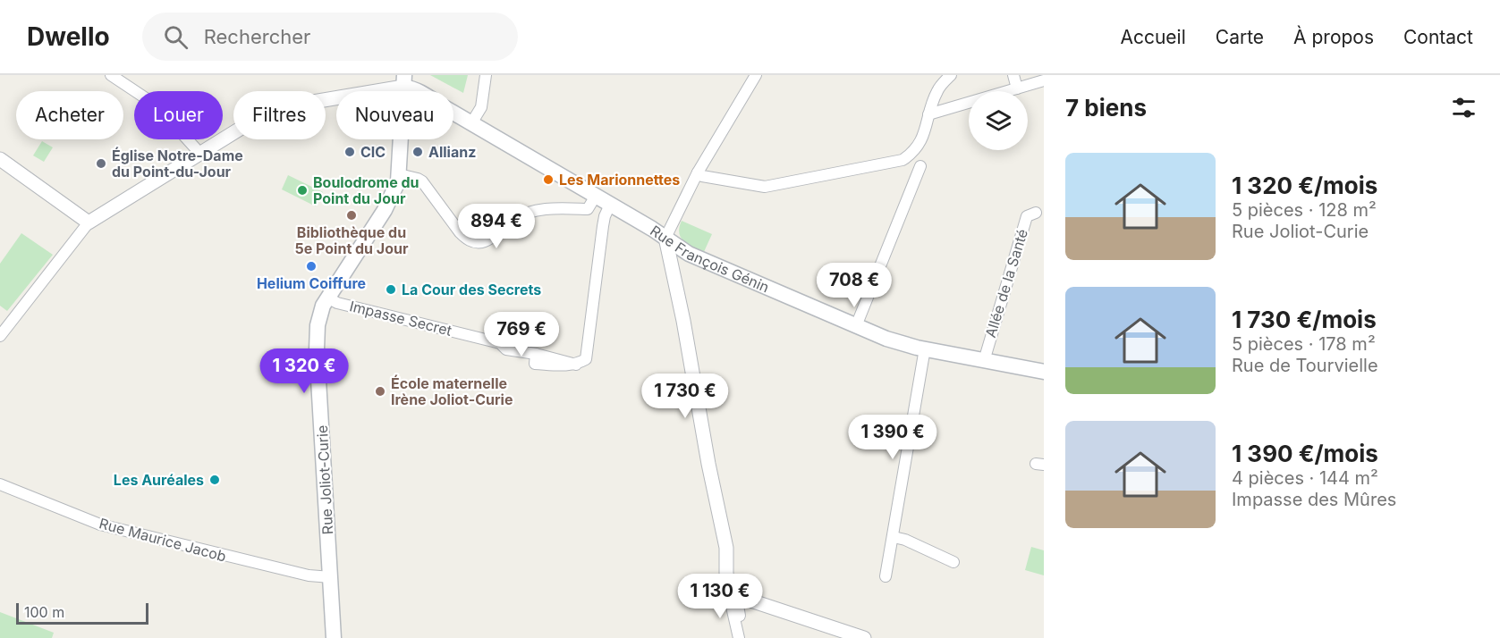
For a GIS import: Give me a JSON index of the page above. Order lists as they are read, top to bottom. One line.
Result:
{"streets":{"main road":["Rue François Génin","Rue Joliot-Curie"],"street":["Allée de la Santé","Impasse Secret","Rue Maurice Jacob"]},"crossings":[["Rue François Génin","Allée de la Santé"],["Rue François Génin","Impasse Secret"],["Rue François Génin","Rue Joliot-Curie"],["Impasse Secret","Rue Joliot-Curie"],["Rue Joliot-Curie","Rue Maurice Jacob"]],"places":["CIC","Allianz","Église Notre-Dame du Point-du-Jour","Les Marionnettes","Boulodrome du Point du Jour","Bibliothèque du 5e Point du Jour","Helium Coiffure","La Cour des Secrets","École maternelle Irène Joliot-Curie","Les Auréales"],"scale_bar":"100 m","page":{"header":"Dwello","search":"Rechercher","nav":["Accueil","Carte","À propos","Contact"],"heading":"7 biens","chip":["Acheter","Louer","Filtres","Nouveau"],"list":[{"name":"1 320 €/mois","note":"5 pièces · 128 m² · Rue Joliot-Curie"},{"name":"1 730 €/mois","note":"5 pièces · 178 m² · Rue de Tourvielle"},{"name":"1 390 €/mois","note":"4 pièces · 144 m² · Impasse des Mûres"}],"price":["894 €","708 €","769 €","1 320 €","1 730 €","1 390 €","1 130 €"],"scale":"100 m"}}
